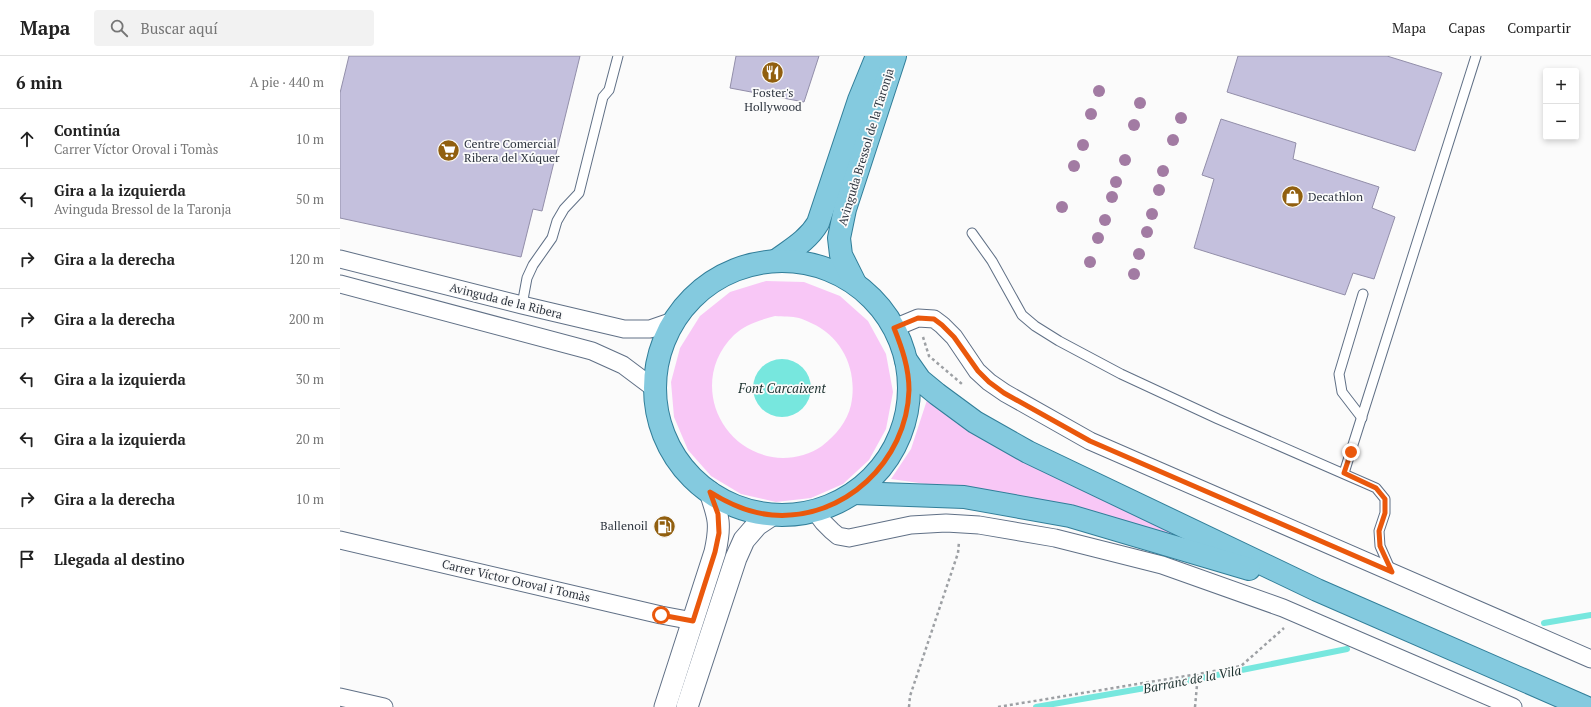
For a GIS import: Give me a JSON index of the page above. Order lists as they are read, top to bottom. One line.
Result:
{"streets":{"main road":["Avinguda Bressol de la Taronja"],"street":["Avinguda de la Ribera","Carrer Víctor Oroval i Tomàs"]},"water":["Font Carcaixent","Barranc de la Vila"],"places":{"restaurant":["Foster's Hollywood"],"supermarket":["Centre Comercial Ribera del Xúquer"],"shop":["Decathlon"],"fuel station":["Ballenoil"]},"page":{"header":"Mapa","search":"Buscar aquí","nav":["Mapa","Capas","Compartir"],"heading":["6 min","A pie · 440 m"],"map_buttons":["+","−"],"list":[["Continúa","Carrer Víctor Oroval i Tomàs","10 m"],["Gira a la izquierda","Avinguda Bressol de la Taronja","50 m"],["Gira a la derecha","120 m"],["Gira a la derecha","200 m"],["Gira a la izquierda","30 m"],["Gira a la izquierda","20 m"],["Gira a la derecha","10 m"],"Llegada al destino"]}}
